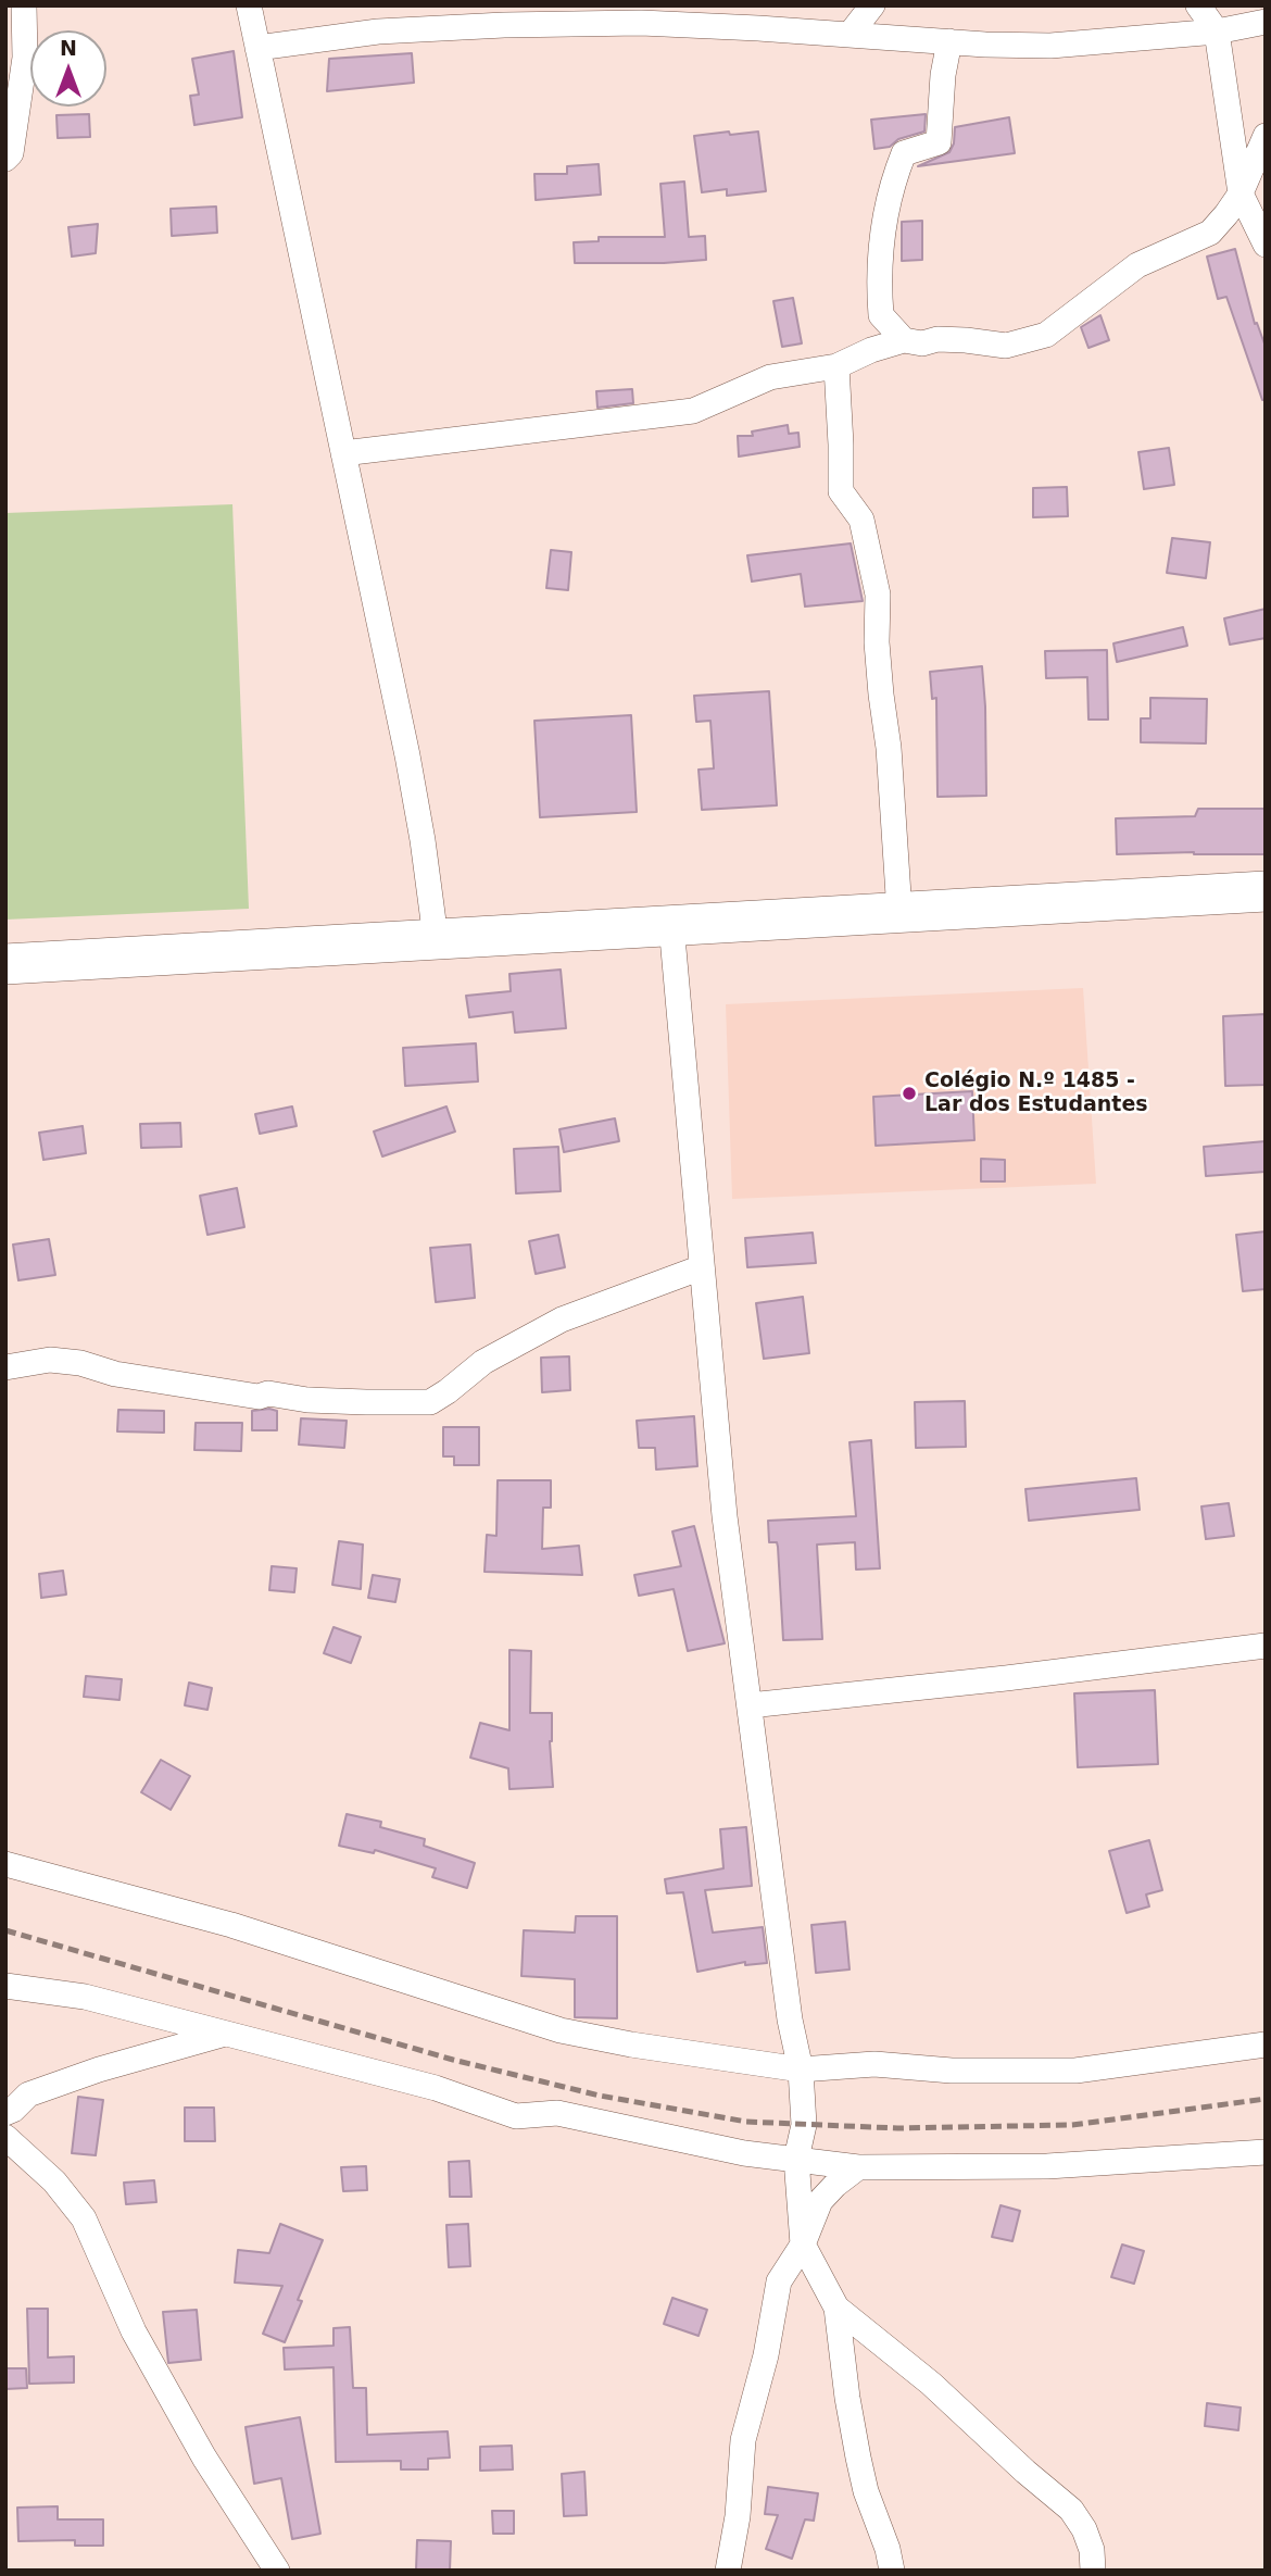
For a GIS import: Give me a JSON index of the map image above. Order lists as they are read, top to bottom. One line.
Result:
{"places":["Colégio N.º 1485 - Lar dos Estudantes"],"north":"top"}
